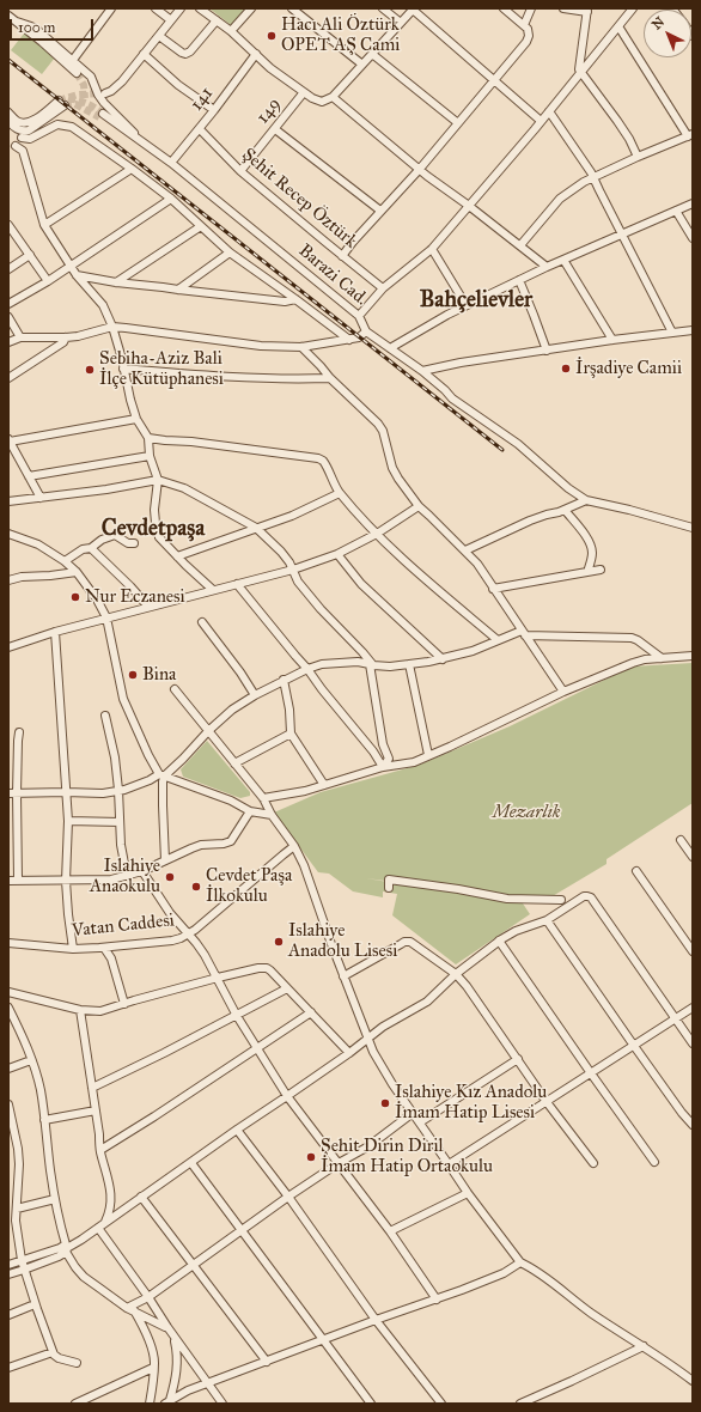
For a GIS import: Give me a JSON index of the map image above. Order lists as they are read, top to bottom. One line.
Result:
{"streets":{"street":["141","149","Şehit Recep Öztürk","Barazi Cad.","Vatan Caddesi"]},"crossings":[["141","Şehit Recep Öztürk"],["141","Barazi Cad."],["149","Şehit Recep Öztürk"]],"districts":["Bahçelievler","Cevdetpaşa"],"parks":["Mezarlık"],"places":["Hacı Ali Öztürk OPET AŞ Cami","İrşadiye Camii","Sebiha-Aziz Bali İlçe Kütüphanesi","Nur Eczanesi","Bina","Islahiye Anaokulu","Cevdet Paşa İlkokulu","Islahiye Anadolu Lisesi","Islahiye Kız Anadolu İmam Hatip Lisesi","Şehit Dirin Diril İmam Hatip Ortaokulu"],"scale_bar":"100 m","north":"top left"}
